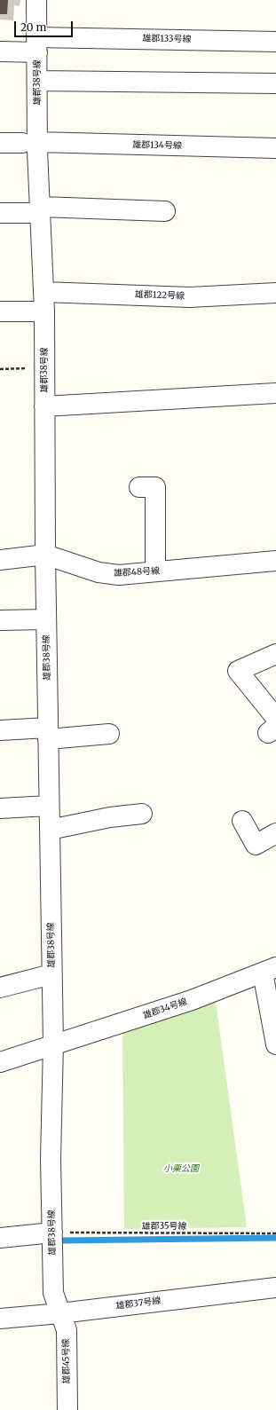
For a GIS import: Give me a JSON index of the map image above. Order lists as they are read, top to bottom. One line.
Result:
{"streets":{"street":["雄郡133号線","雄郡38号線","雄郡134号線","雄郡122号線","雄郡48号線","雄郡34号線","雄郡37号線","雄郡45号線"],"path":["雄郡35号線"]},"crossings":[["雄郡133号線","雄郡38号線"],["雄郡38号線","雄郡134号線"],["雄郡38号線","雄郡122号線"],["雄郡38号線","雄郡48号線"],["雄郡38号線","雄郡34号線"],["雄郡38号線","雄郡35号線"],["雄郡38号線","雄郡37号線"],["雄郡38号線","雄郡45号線"],["雄郡37号線","雄郡45号線"]],"parks":["小栗公園"],"scale_bar":"20 m"}
